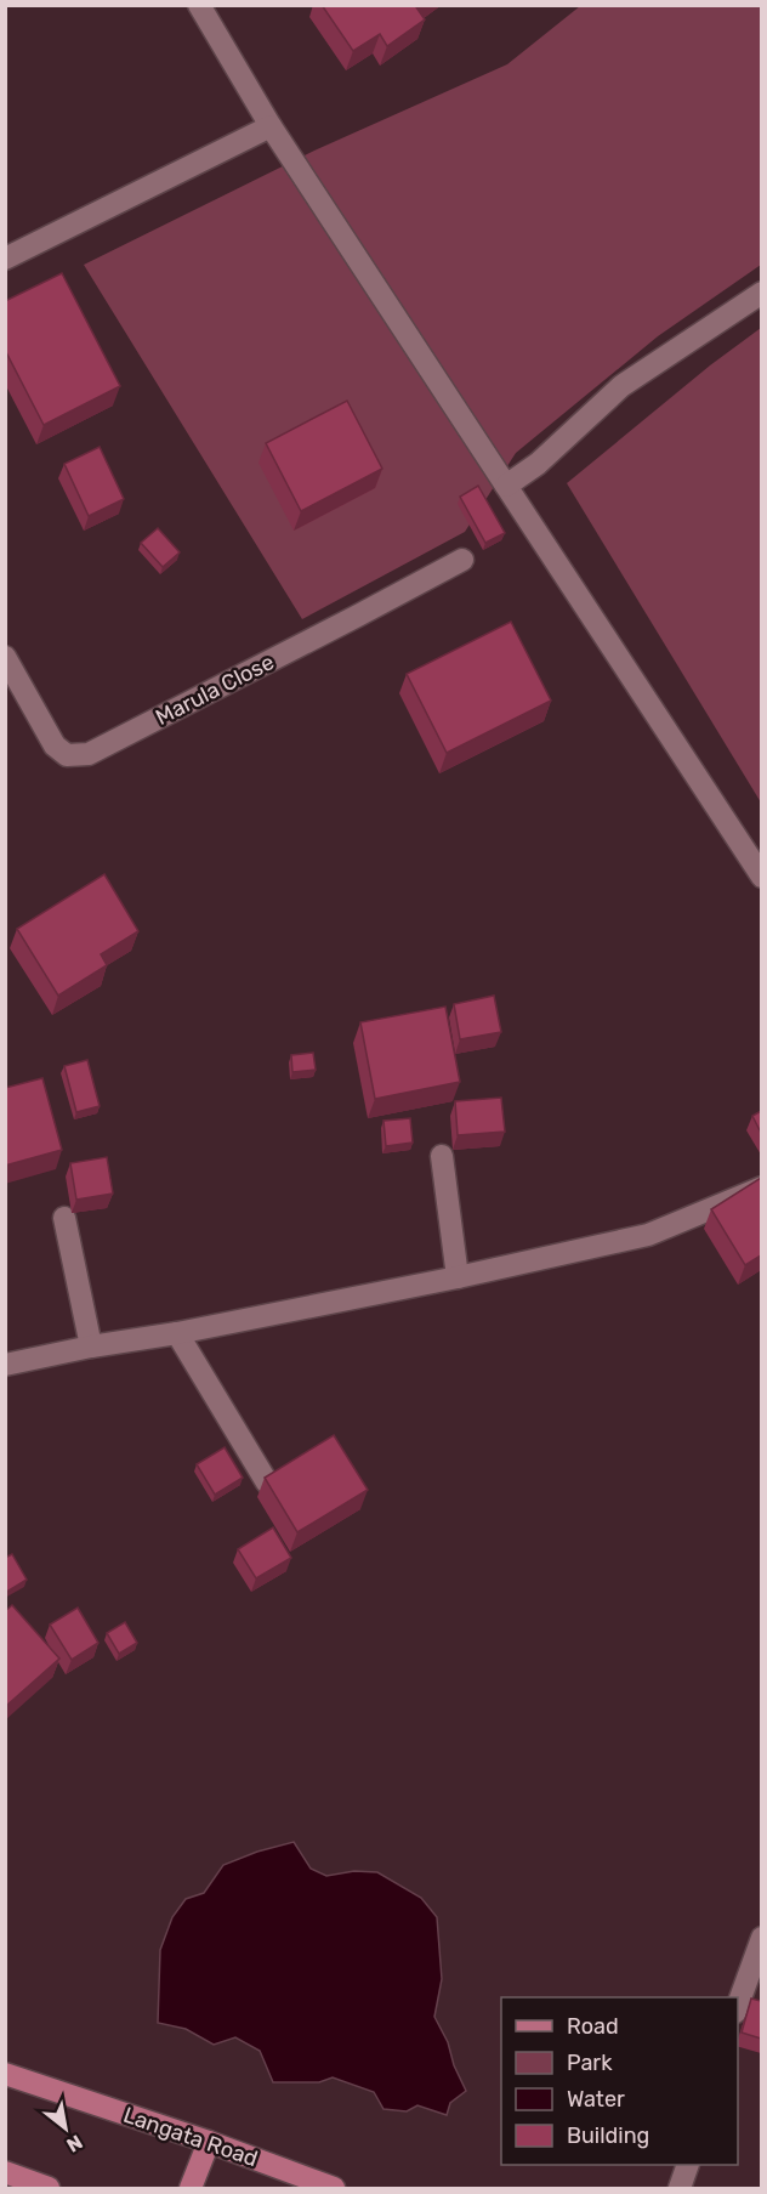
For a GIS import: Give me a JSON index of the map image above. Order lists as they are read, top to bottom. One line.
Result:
{"streets":{"main road":["Langata Road"],"street":["Marula Close"]},"legend":["Road","Park","Water","Building"],"north":"bottom right"}
